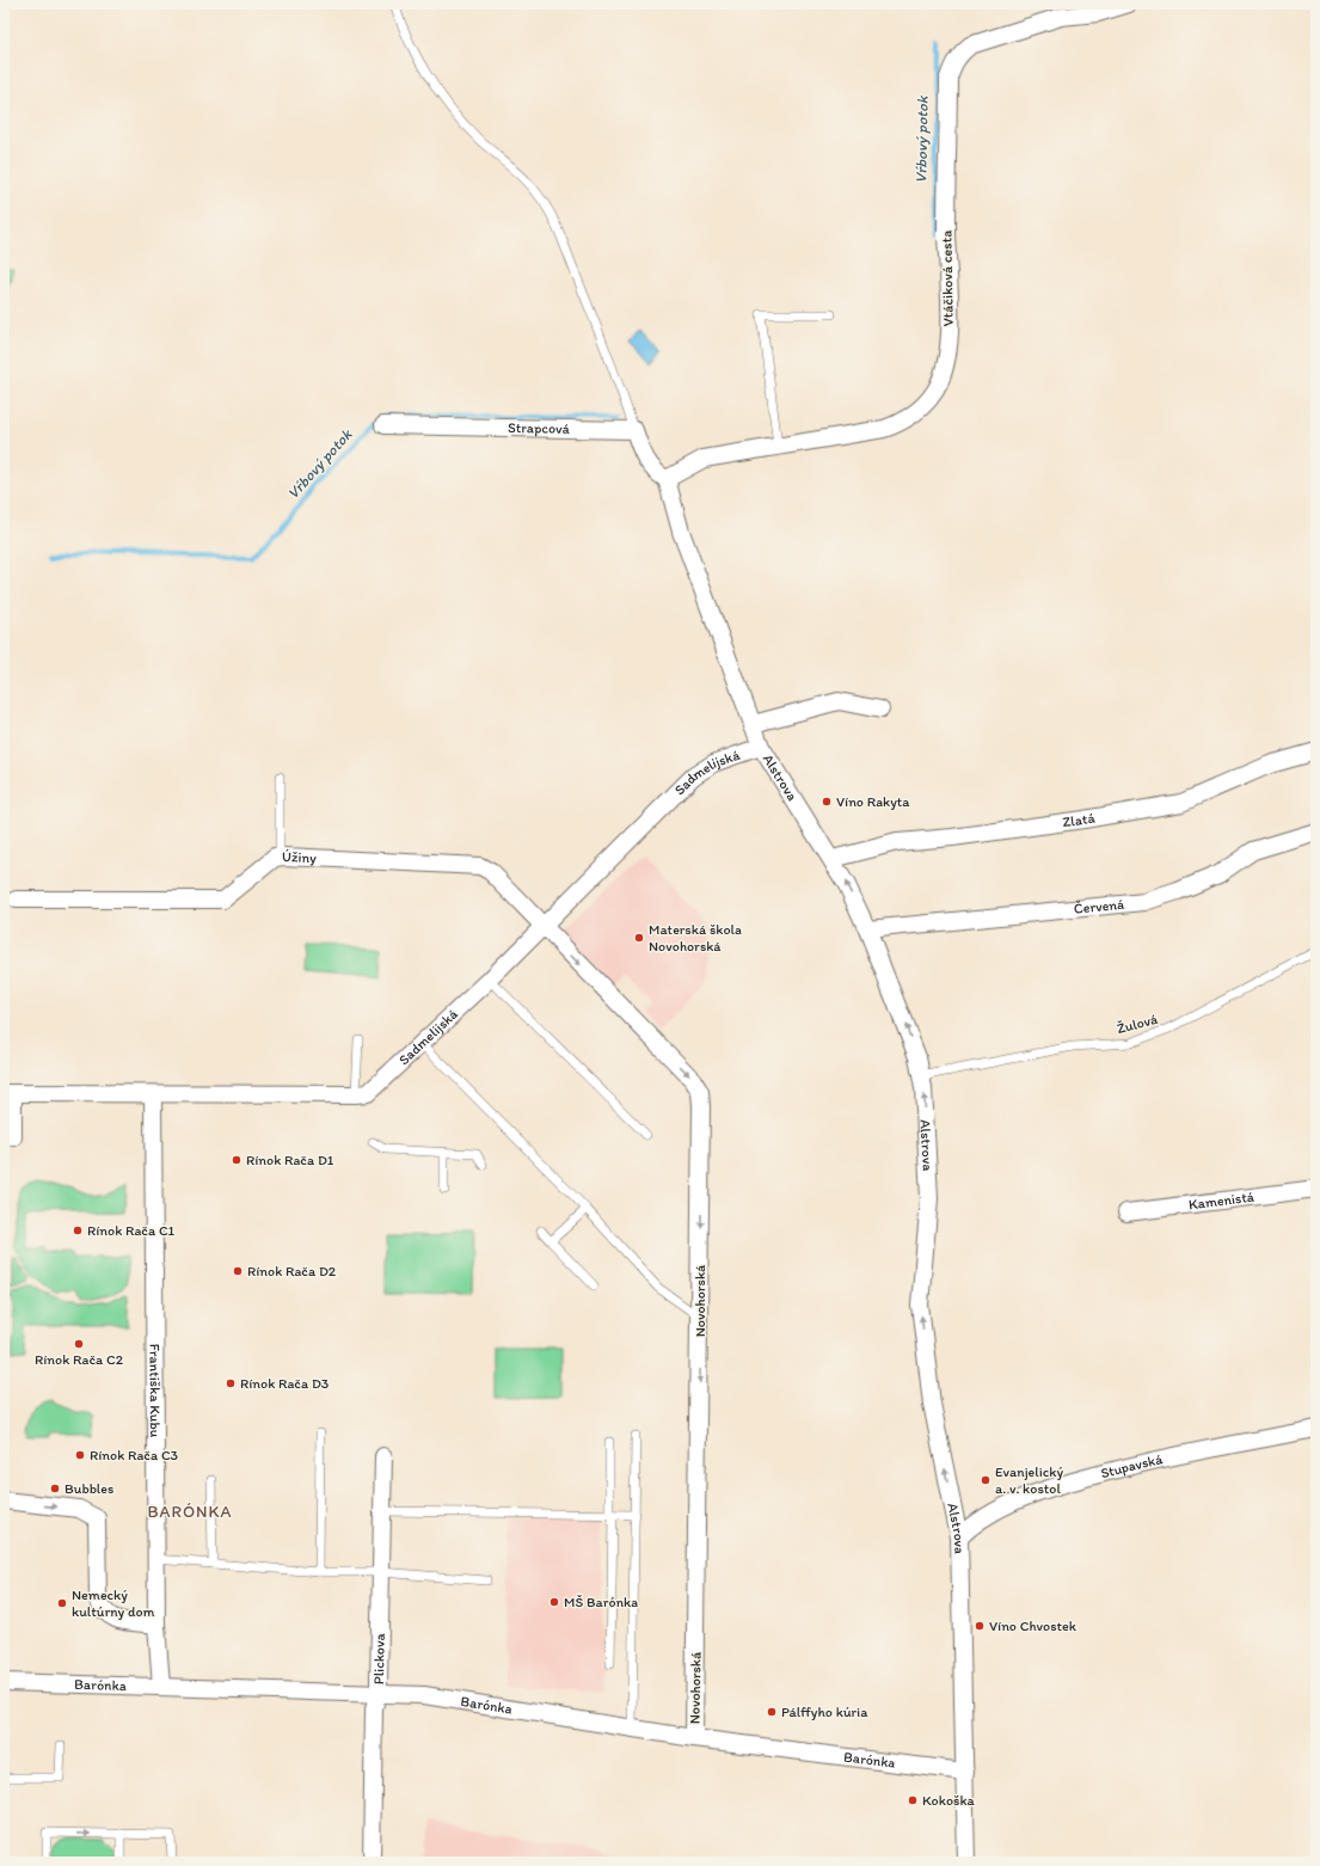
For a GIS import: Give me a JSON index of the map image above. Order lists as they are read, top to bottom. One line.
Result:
{"streets":{"street":["Vtáčiková cesta","Strapcová","Sadmelijská","Alstrova","Zlatá","Úžiny","Červená","Kamenistá","Novohorská","Františka Kubu","Stupavská","Plickova","Barónka"],"lane":["Žulová"]},"crossings":[["Vtáčiková cesta","Alstrova"],["Sadmelijská","Alstrova"],["Sadmelijská","Úžiny"],["Sadmelijská","Novohorská"],["Sadmelijská","Františka Kubu"],["Alstrova","Zlatá"],["Alstrova","Červená"],["Alstrova","Žulová"],["Alstrova","Stupavská"],["Alstrova","Barónka"],["Úžiny","Novohorská"],["Novohorská","Barónka"],["Františka Kubu","Barónka"],["Plickova","Barónka"]],"one_way":["Alstrova","Novohorská"],"districts":["BARÓNKA"],"water":["Vŕbový potok"],"places":["Víno Rakyta","Materská škola Novohorská","Rínok Rača D1","Rínok Rača C1","Rínok Rača D2","Rínok Rača C2","Rínok Rača D3","Rínok Rača C3","Evanjelický a. v. kostol","Bubbles","MŠ Barónka","Nemecký kultúrny dom","Víno Chvostek","Pálffyho kúria","Kokoška"]}
